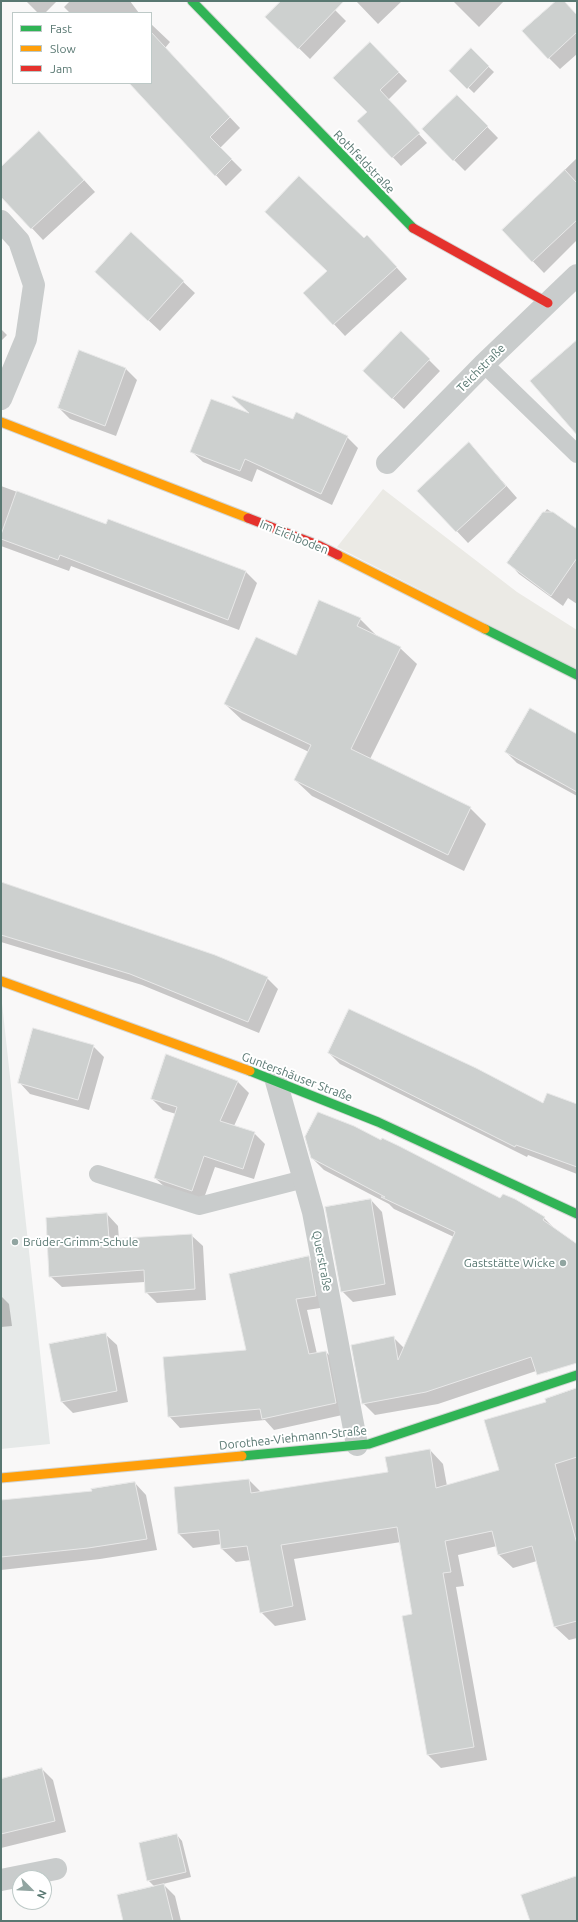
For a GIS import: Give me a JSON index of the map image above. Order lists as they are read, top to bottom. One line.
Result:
{"streets":{"street":["Rothfeldstraße","Teichstraße","Im Eichboden","Guntershäuser Straße","Querstraße","Dorothea-Viehmann-Straße"]},"crossings":[["Rothfeldstraße","Teichstraße"],["Guntershäuser Straße","Querstraße"],["Querstraße","Dorothea-Viehmann-Straße"]],"places":["Brüder-Grimm-Schule","Gaststätte Wicke"],"legend":["Fast","Slow","Jam"],"north":"bottom right"}
